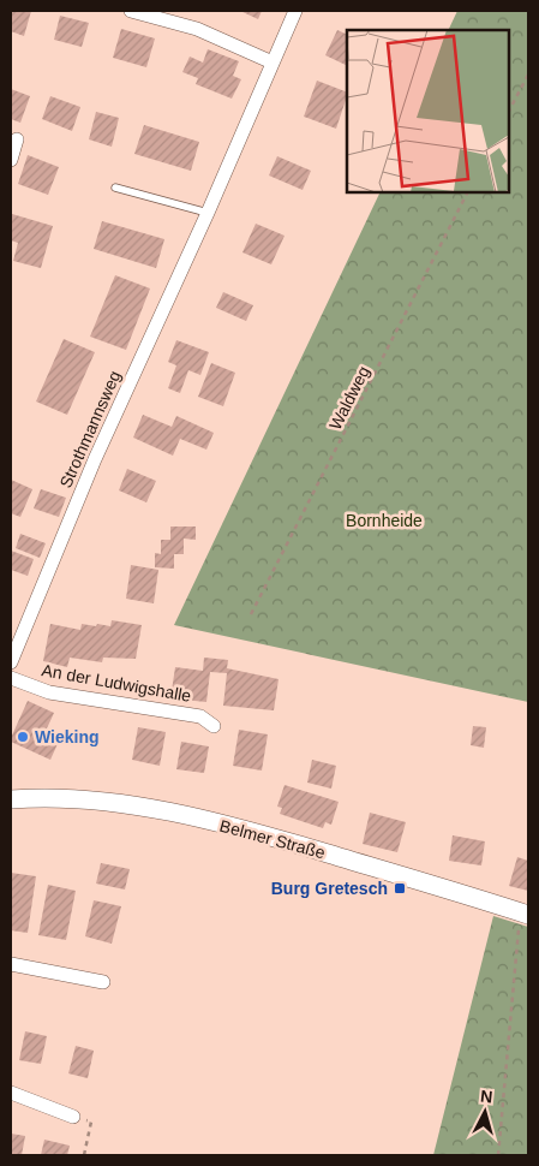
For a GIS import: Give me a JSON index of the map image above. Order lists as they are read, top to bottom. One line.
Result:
{"streets":{"street":["Strothmannsweg","An der Ludwigshalle","Belmer Straße"],"path":["Waldweg"]},"parks":["Bornheide"],"places":{"other":["Wieking"],"transit":["Burg Gretesch"]},"north":"top"}
